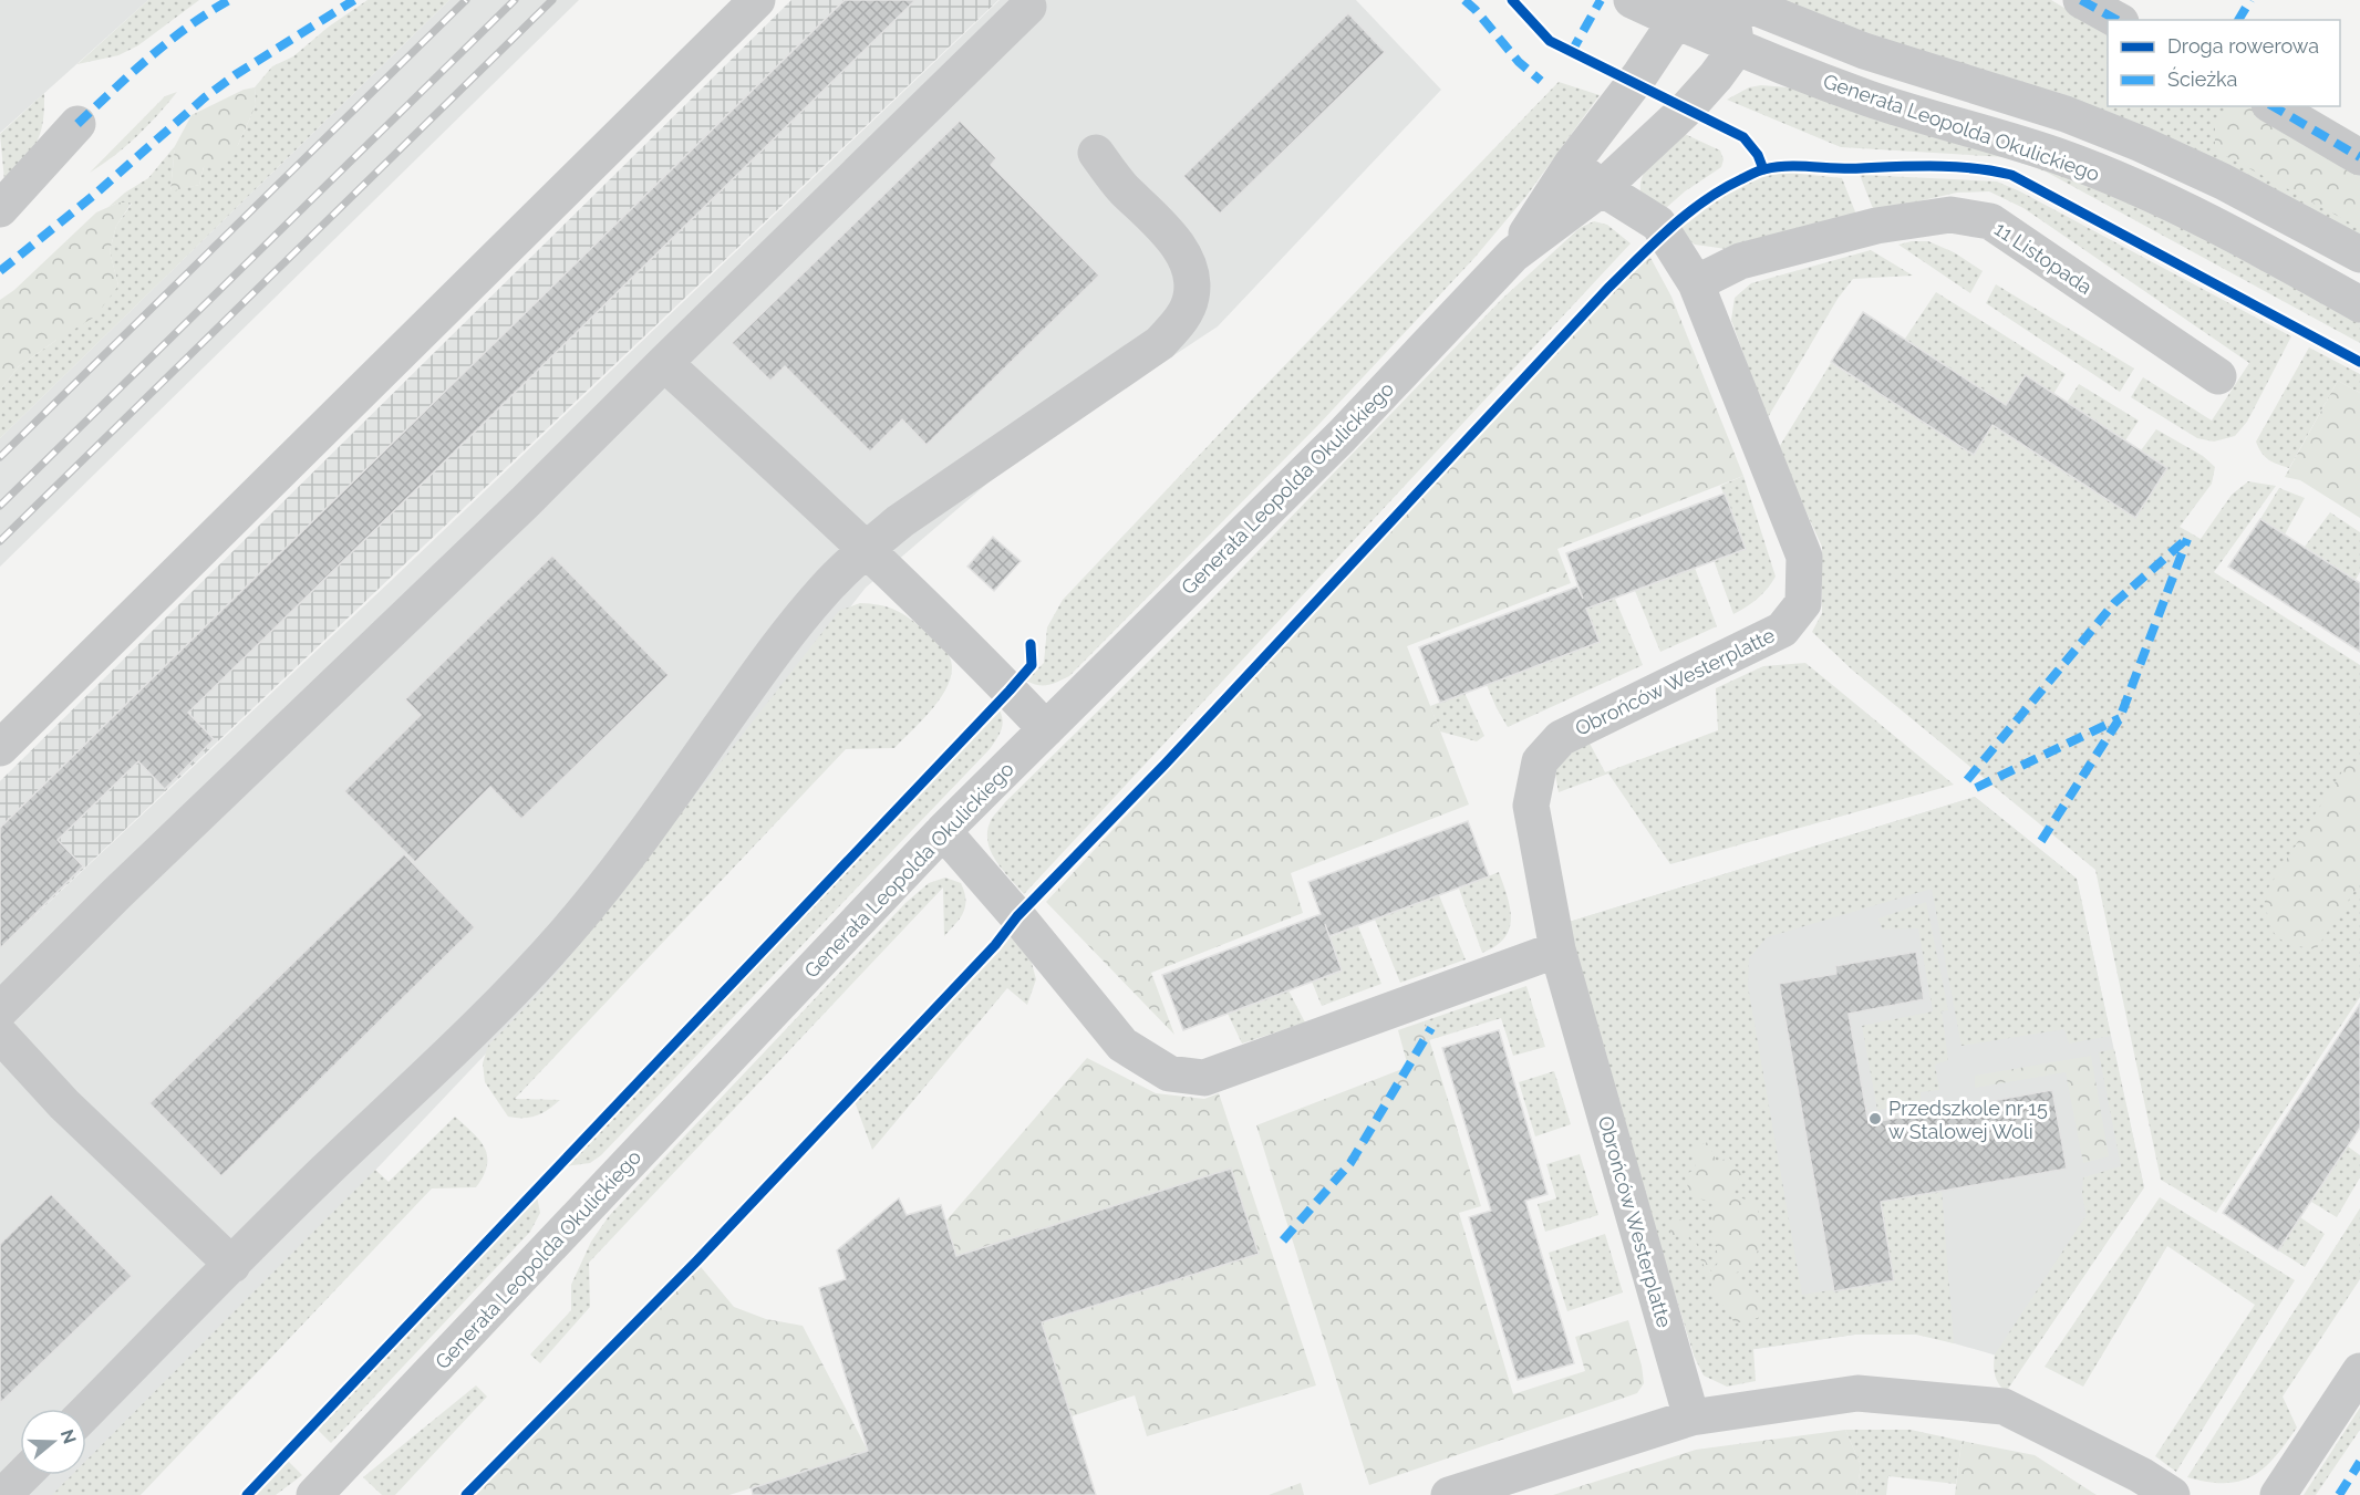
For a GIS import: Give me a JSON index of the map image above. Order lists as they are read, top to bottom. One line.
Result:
{"streets":{"street":["Generała Leopolda Okulickiego","11 Listopada","Obrońców Westerplatte"]},"crossings":[["Generała Leopolda Okulickiego","Obrońców Westerplatte"],["11 Listopada","Obrońców Westerplatte"]],"places":["Przedszkole nr 15 w Stalowej Woli"],"legend":["Droga rowerowa","Ścieżka"],"north":"right"}
